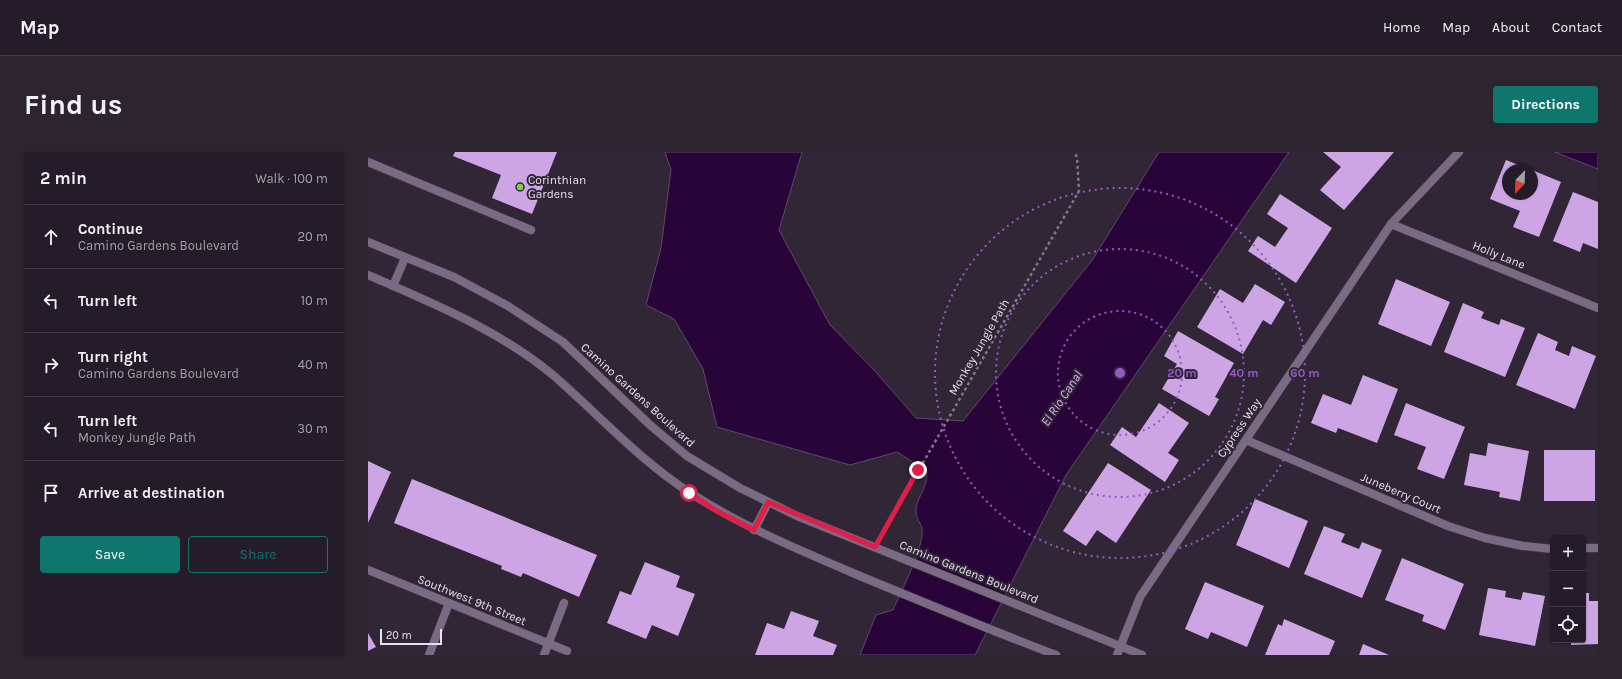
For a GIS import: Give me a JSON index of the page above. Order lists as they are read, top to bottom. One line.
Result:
{"streets":{"street":["Holly Lane","Camino Gardens Boulevard","Cypress Way","Juneberry Court","Southwest 9th Street"],"path":["Monkey Jungle Path"]},"crossings":[["Holly Lane","Cypress Way"],["Monkey Jungle Path","Camino Gardens Boulevard"],["Camino Gardens Boulevard","Cypress Way"],["Cypress Way","Juneberry Court"]],"water":["El Rio Canal"],"places":["Corinthian Gardens"],"scale_bar":"20 m","north":"bottom left","page":{"header":"Map","nav":["Home","Map","About","Contact"],"buttons":["Directions",["Save","Share"]],"title":"Find us","heading":["2 min","Walk · 100 m"],"list":[["Continue","Camino Gardens Boulevard","20 m"],["Turn left","10 m"],["Turn right","Camino Gardens Boulevard","40 m"],["Turn left","Monkey Jungle Path","30 m"],"Arrive at destination"],"map_buttons":["+","−"],"scale":"20 m"},"rings":["20 m","40 m","60 m"]}
